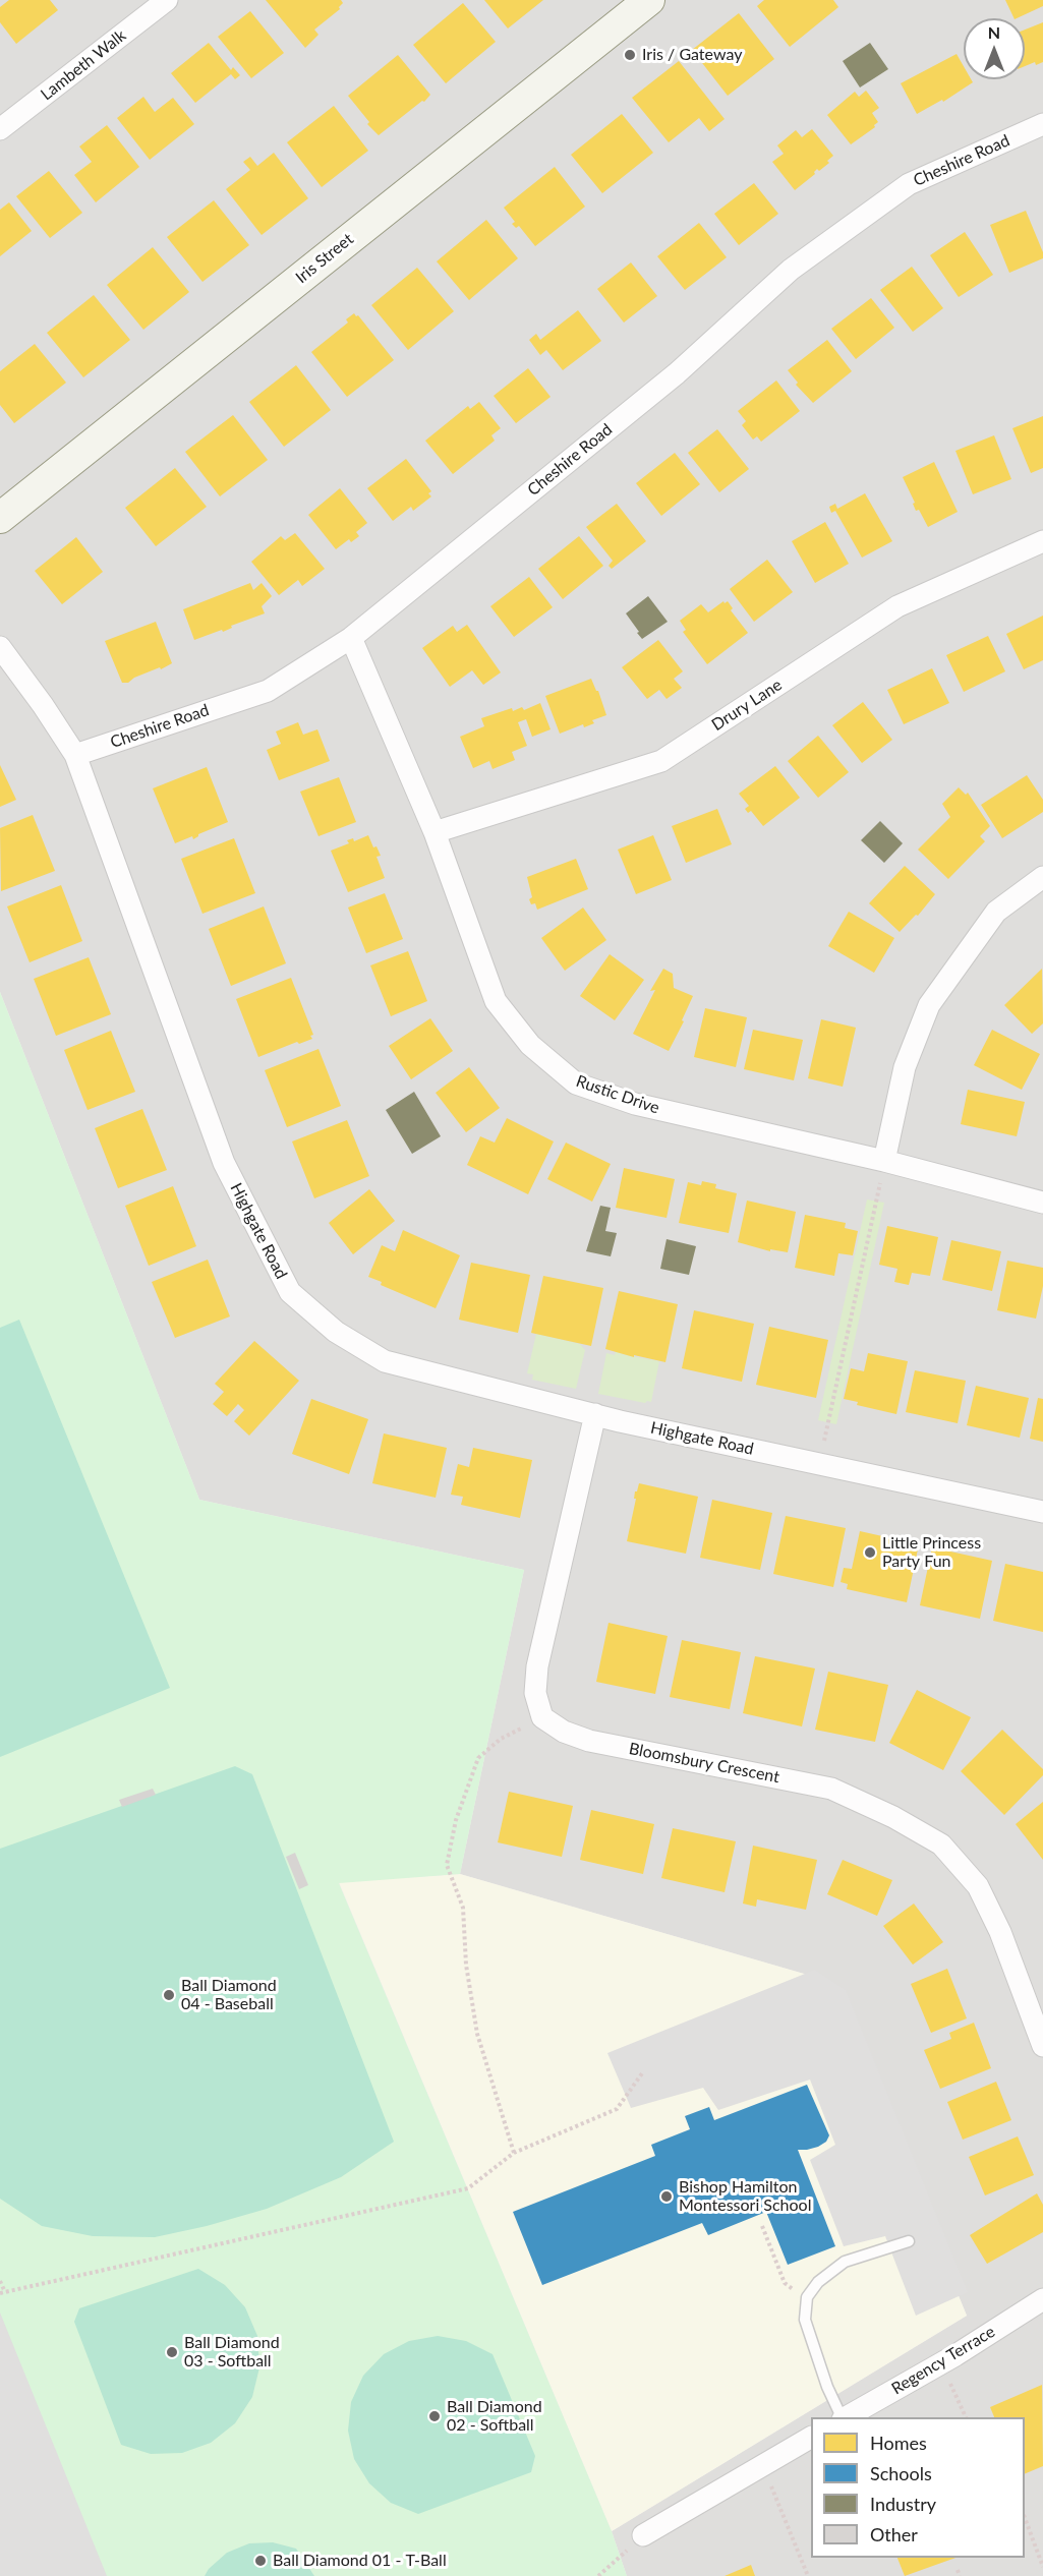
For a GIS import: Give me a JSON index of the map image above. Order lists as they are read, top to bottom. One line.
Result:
{"streets":{"street":["Lambeth Walk","Cheshire Road","Iris Street","Drury Lane","Rustic Drive","Highgate Road","Bloomsbury Crescent","Regency Terrace"]},"crossings":[["Cheshire Road","Rustic Drive"],["Cheshire Road","Highgate Road"],["Drury Lane","Rustic Drive"],["Highgate Road","Bloomsbury Crescent"]],"places":["Iris / Gateway","Little Princess Party Fun","Ball Diamond 04 - Baseball","Bishop Hamilton Montessori School","Ball Diamond 03 - Softball","Ball Diamond 02 - Softball","Ball Diamond 01 - T-Ball"],"legend":["Homes","Schools","Industry","Other"],"north":"top"}
